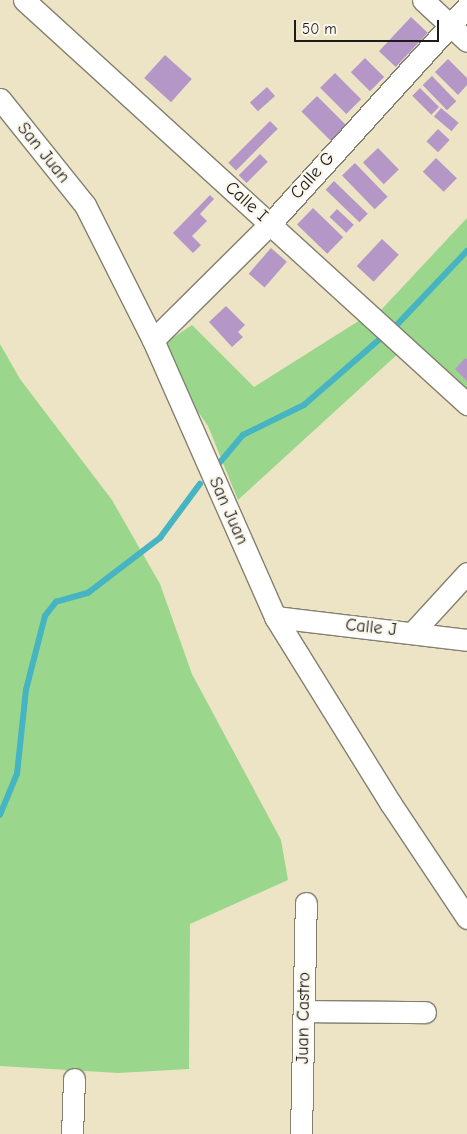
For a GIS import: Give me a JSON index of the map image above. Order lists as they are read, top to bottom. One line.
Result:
{"streets":{"street":["San Juan","Calle G","Calle I","Calle J","Juan Castro"]},"crossings":[["San Juan","Calle G"],["San Juan","Calle J"],["Calle G","Calle I"]],"scale_bar":"50 m"}
